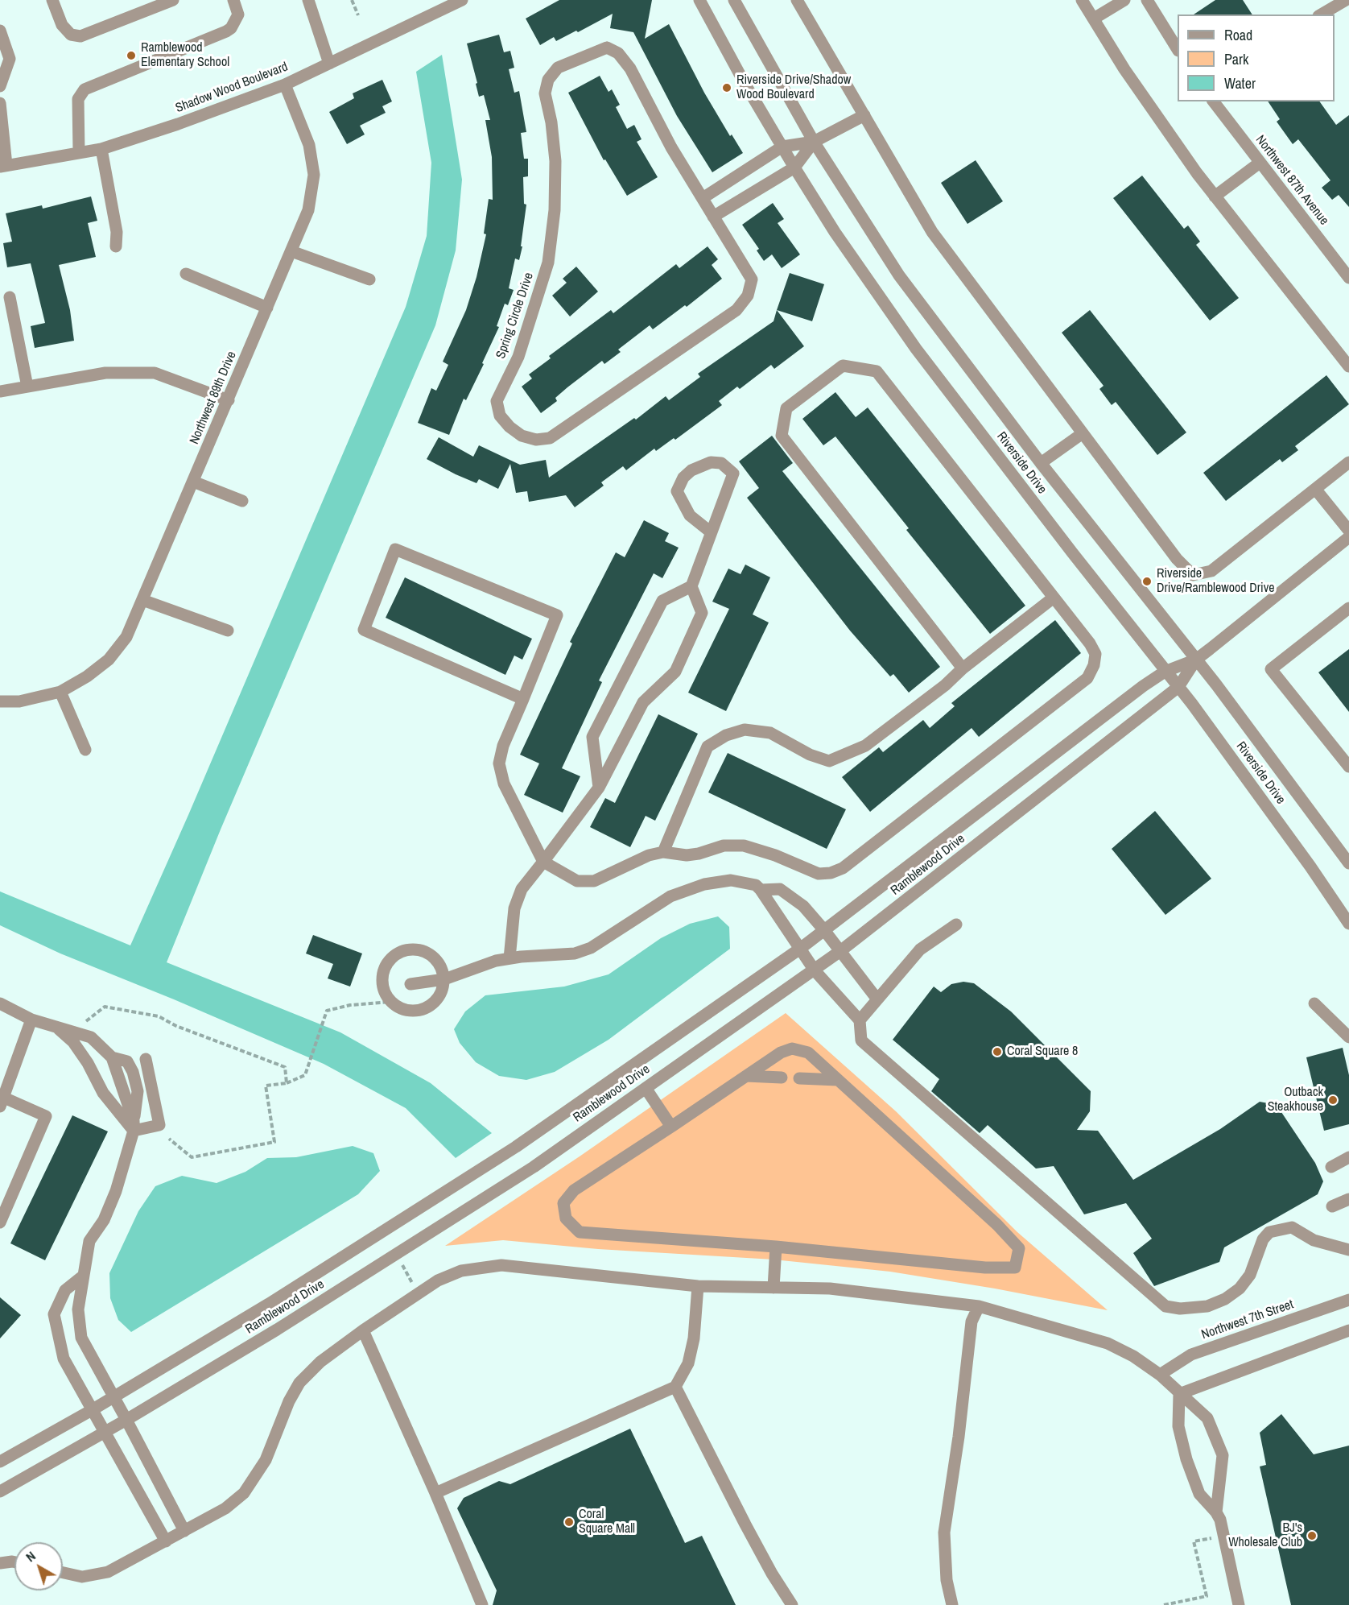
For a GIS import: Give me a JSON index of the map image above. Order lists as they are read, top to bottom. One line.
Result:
{"streets":{"street":["Shadow Wood Boulevard","Northwest 87th Avenue","Spring Circle Drive","Northwest 89th Drive","Riverside Drive","Ramblewood Drive","Northwest 7th Street"]},"crossings":[["Shadow Wood Boulevard","Northwest 89th Drive"],["Riverside Drive","Ramblewood Drive"]],"places":["Ramblewood Elementary School","Riverside Drive/Shadow Wood Boulevard","Riverside Drive/Ramblewood Drive","Coral Square 8","Outback Steakhouse","Coral Square Mall","BJ's Wholesale Club"],"legend":["Road","Park","Water"],"north":"top left"}
